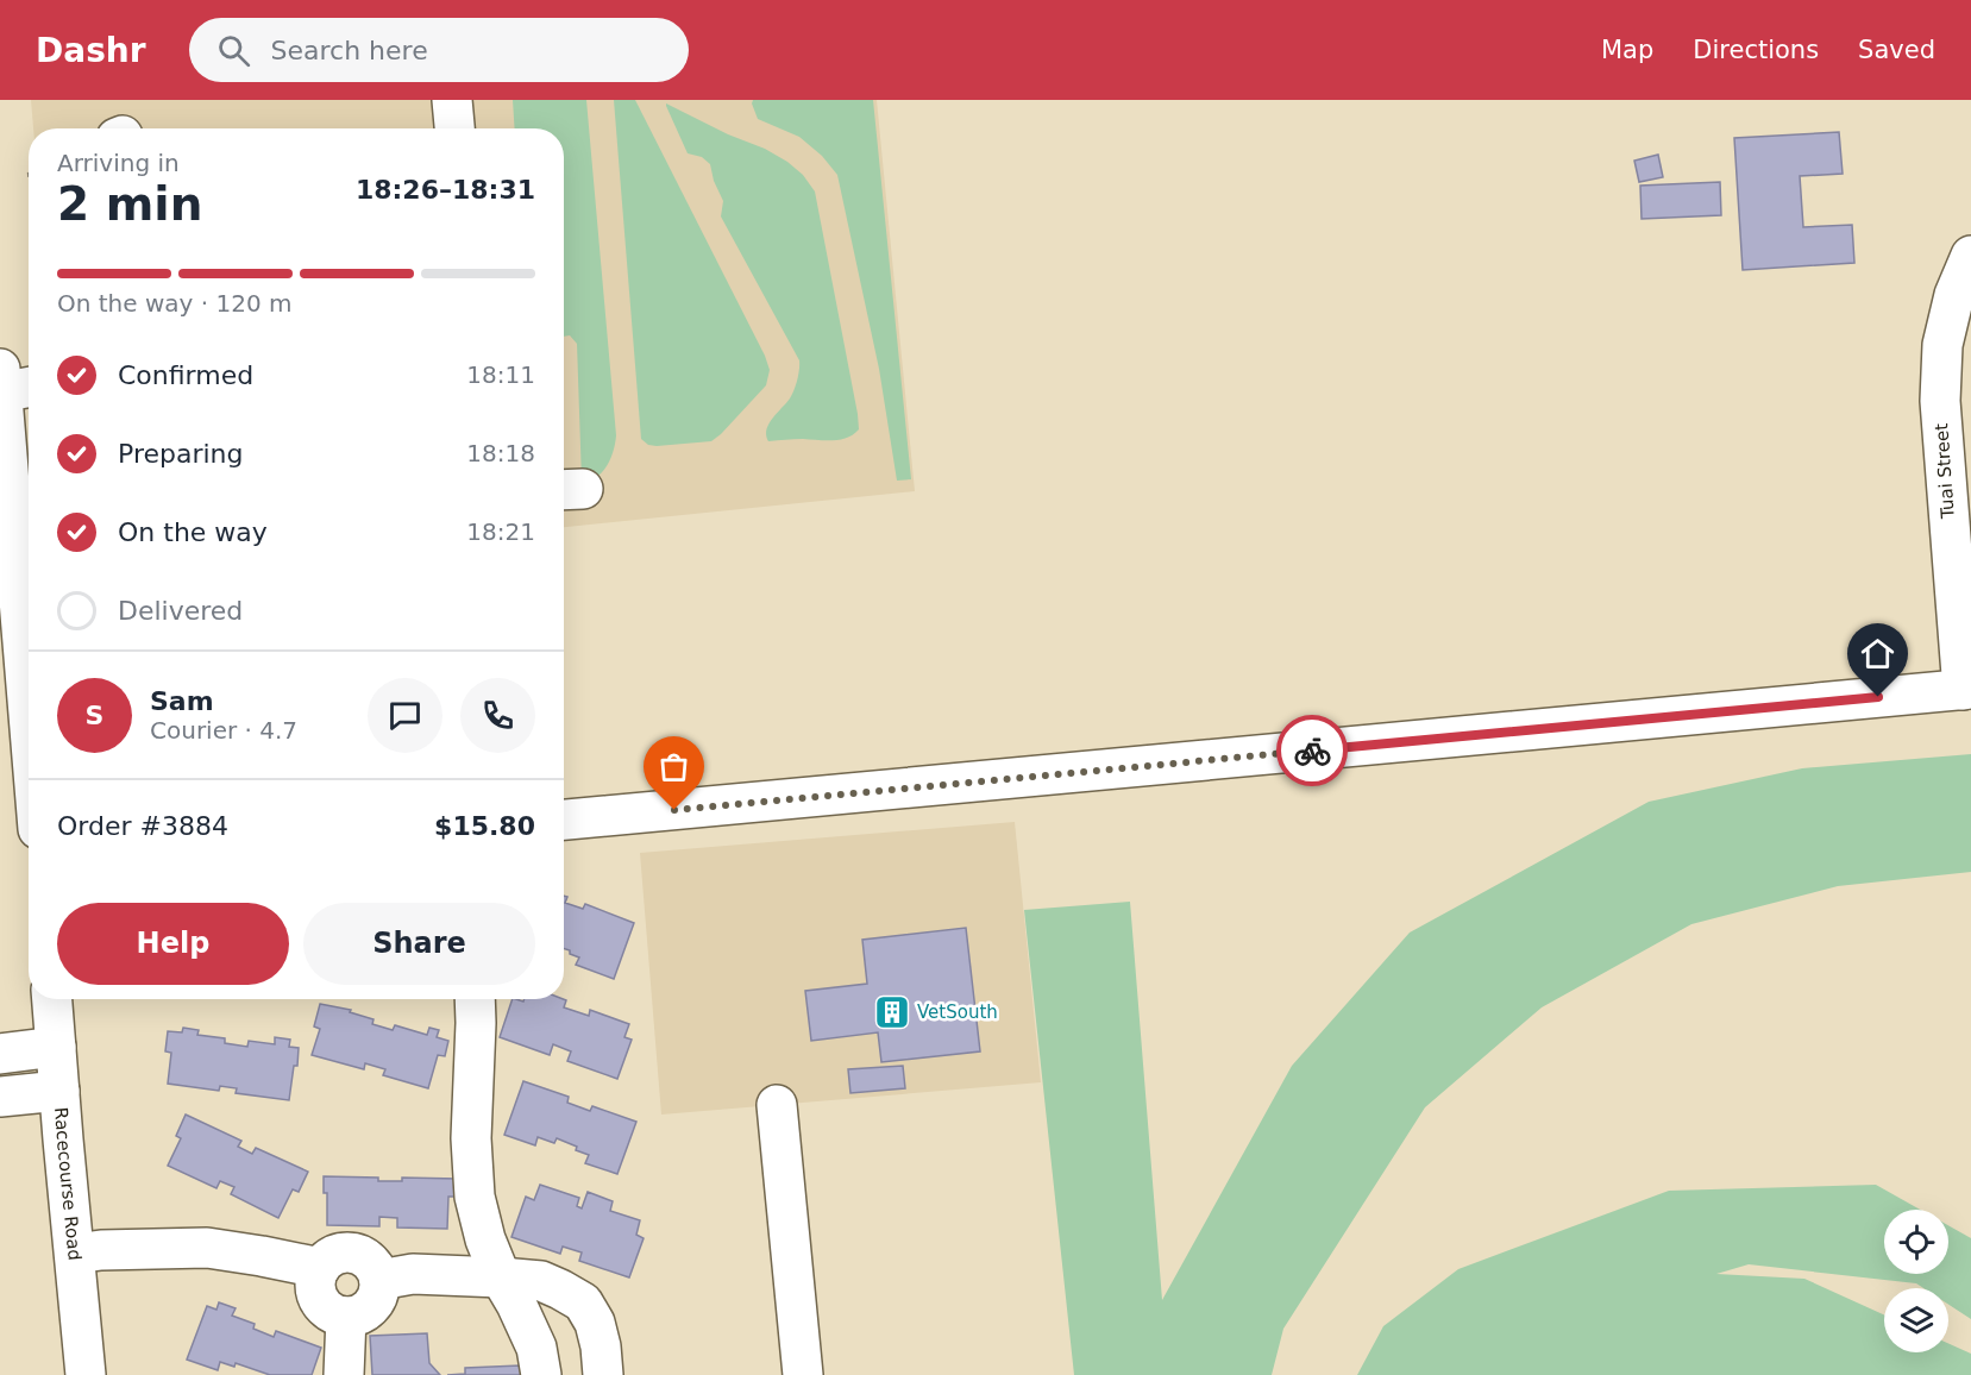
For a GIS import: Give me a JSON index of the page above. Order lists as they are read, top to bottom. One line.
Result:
{"streets":{"street":["Tuai Street","Racecourse Road"]},"places":{"building":["VetSouth"]},"page":{"header":"Dashr","search":"Search here","nav":["Map","Directions","Saved"],"heading":["2 min","Arriving in","18:26–18:31"],"panel":["Sam","Courier · 4.7","Order #3884","$15.80"],"bar":"On the way · 120 m","list":[["Confirmed","18:11"],["Preparing","18:18"],["On the way","18:21"],"Delivered"],"round":"S","buttons":["Help","Share"]}}
